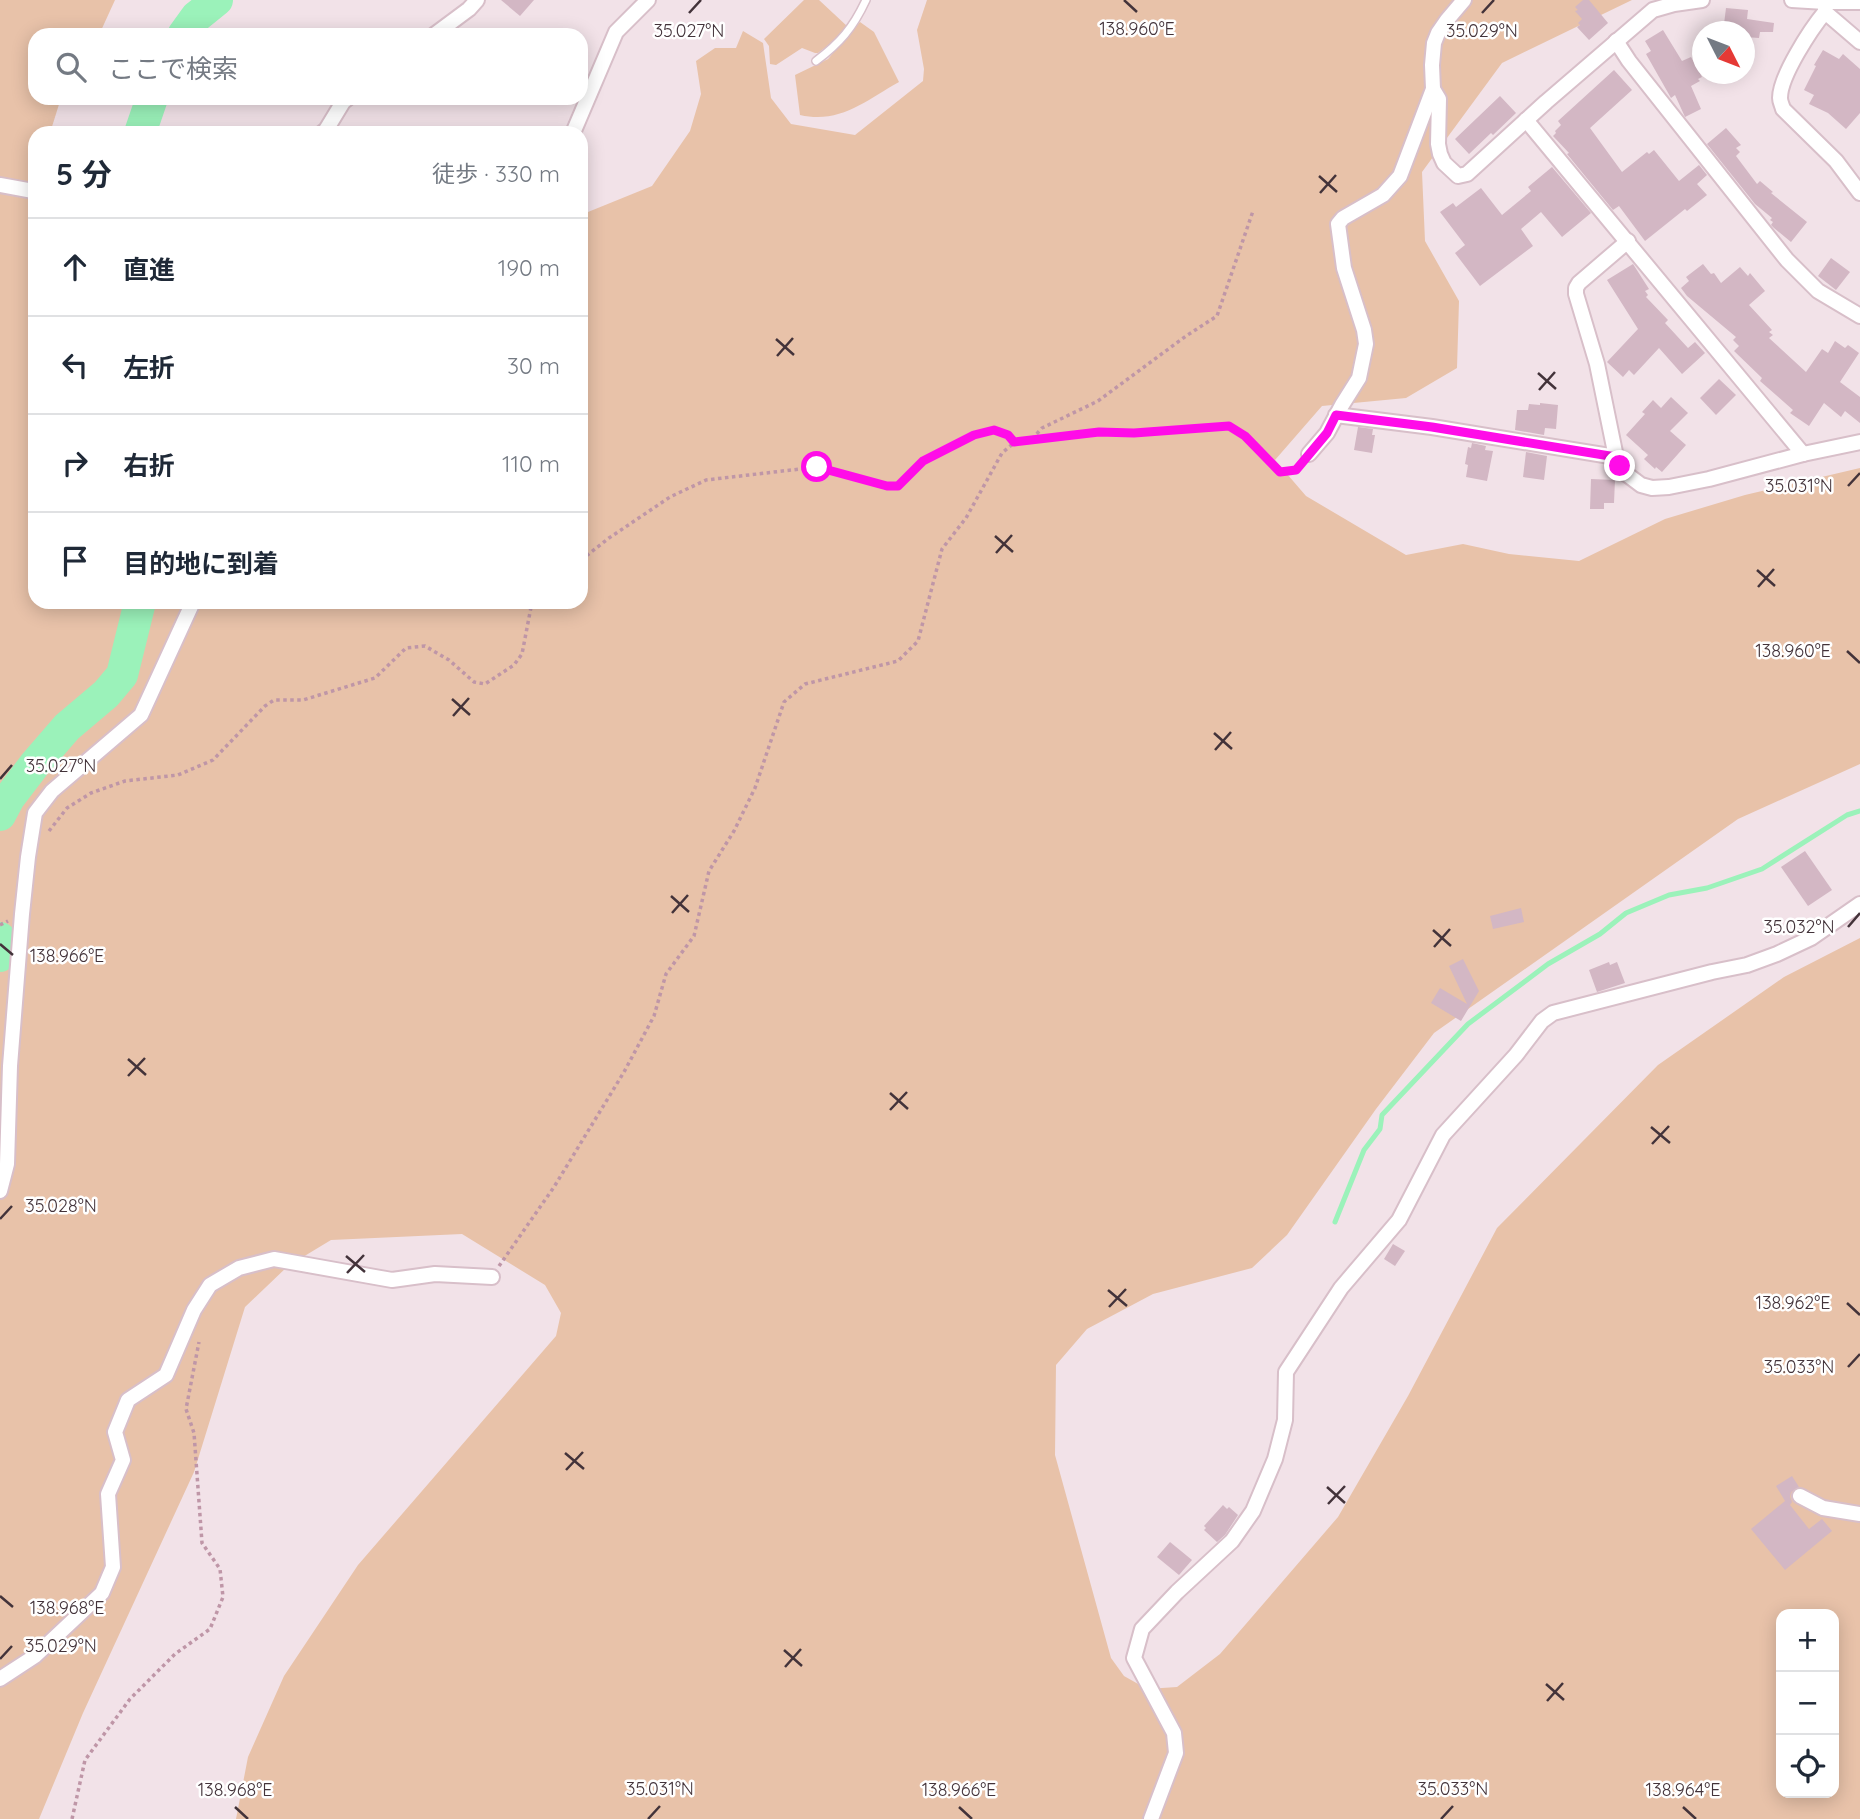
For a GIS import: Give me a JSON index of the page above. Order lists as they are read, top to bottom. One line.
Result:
{"north":"bottom right","page":{"search":"ここで検索","heading":["5 分","徒歩 · 330 m"],"list":[["直進","190 m"],["左折","30 m"],["右折","110 m"],"目的地に到着"],"map_buttons":["+","−"]},"coordinates":["138.960°E","35.027°N","35.029°N","35.031°N","35.032°N","138.966°E","35.028°N","138.962°E","35.033°N","138.968°E","138.964°E"]}
